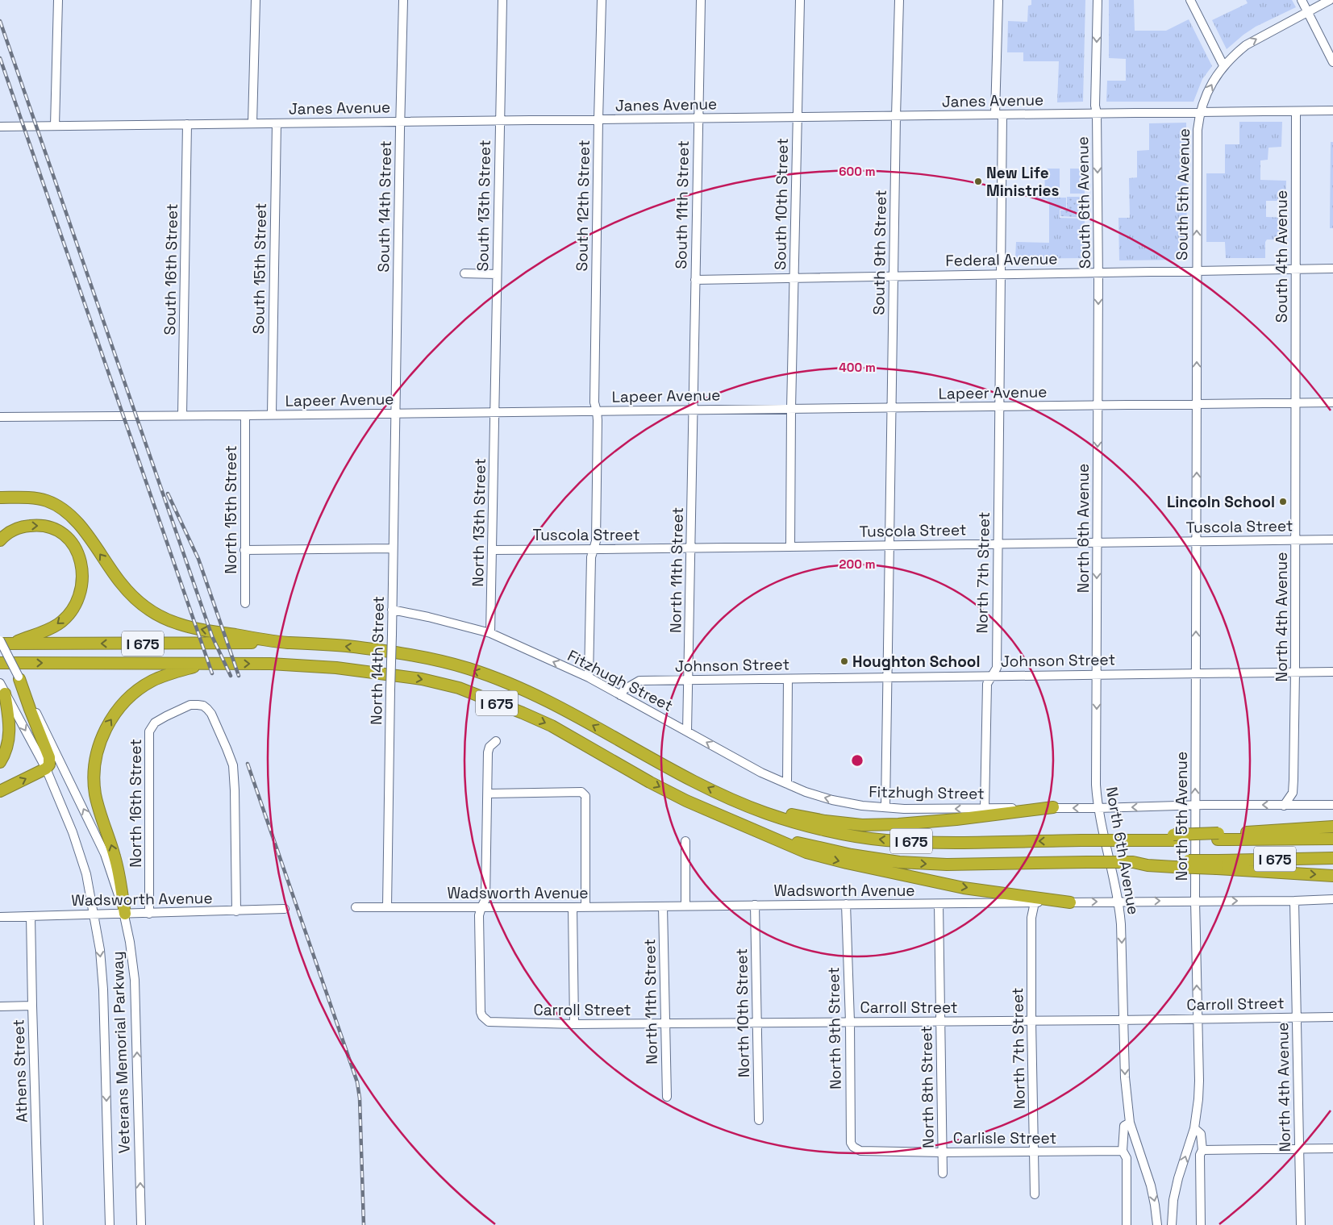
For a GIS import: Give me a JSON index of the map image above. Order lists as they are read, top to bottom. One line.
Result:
{"streets":{"highway":["I 675"],"street":["Janes Avenue","South 5th Avenue","South 6th Avenue","South 10th Street","South 11th Street","South 13th Street","South 12th Street","South 14th Street","South 9th Street","South 4th Avenue","Federal Avenue","South 15th Street","South 16th Street","Lapeer Avenue","North 15th Street","North 13th Street","Tuscola Street","North 6th Avenue","North 11th Street","North 7th Street","North 4th Avenue","North 14th Street","Johnson Street","Fitzhugh Street","North 16th Street","North 5th Avenue","Wadsworth Avenue","Carroll Street","North 10th Street","North 9th Street","Veterans Memorial Parkway","Athens Street","North 8th Street","Carlisle Street"]},"crossings":[["Janes Avenue","South 5th Avenue"],["Janes Avenue","South 6th Avenue"],["Janes Avenue","South 10th Street"],["Janes Avenue","South 11th Street"],["Janes Avenue","South 13th Street"],["Janes Avenue","South 12th Street"],["Janes Avenue","South 14th Street"],["Janes Avenue","South 9th Street"],["Janes Avenue","South 4th Avenue"],["Janes Avenue","South 15th Street"],["Janes Avenue","South 16th Street"],["Janes Avenue","North 7th Street"],["South 5th Avenue","Federal Avenue"],["South 5th Avenue","Lapeer Avenue"],["South 5th Avenue","North 5th Avenue"],["South 6th Avenue","Federal Avenue"],["South 6th Avenue","Lapeer Avenue"],["South 6th Avenue","North 6th Avenue"],["South 10th Street","Federal Avenue"],["South 10th Street","Lapeer Avenue"],["South 11th Street","Federal Avenue"],["South 11th Street","Lapeer Avenue"],["South 11th Street","North 11th Street"],["South 13th Street","Lapeer Avenue"],["South 13th Street","North 13th Street"],["South 12th Street","Lapeer Avenue"],["South 12th Street","Tuscola Street"],["South 12th Street","Fitzhugh Street"],["South 14th Street","Lapeer Avenue"],["South 14th Street","North 14th Street"],["South 9th Street","Federal Avenue"],["South 9th Street","Lapeer Avenue"],["South 4th Avenue","Federal Avenue"],["South 4th Avenue","Lapeer Avenue"],["South 4th Avenue","North 4th Avenue"],["Federal Avenue","North 7th Street"],["South 15th Street","Lapeer Avenue"],["South 16th Street","Lapeer Avenue"],["Lapeer Avenue","North 15th Street"],["Lapeer Avenue","North 13th Street"],["Lapeer Avenue","North 6th Avenue"],["Lapeer Avenue","North 11th Street"],["Lapeer Avenue","North 7th Street"],["Lapeer Avenue","North 4th Avenue"],["Lapeer Avenue","North 14th Street"],["Lapeer Avenue","North 5th Avenue"],["North 13th Street","Tuscola Street"],["North 13th Street","Fitzhugh Street"],["Tuscola Street","North 6th Avenue"],["Tuscola Street","North 11th Street"],["Tuscola Street","North 7th Street"],["Tuscola Street","North 4th Avenue"],["Tuscola Street","North 5th Avenue"],["North 6th Avenue","Johnson Street"],["North 6th Avenue","Fitzhugh Street"],["North 6th Avenue","Wadsworth Avenue"],["North 6th Avenue","Carroll Street"],["North 11th Street","Johnson Street"],["North 11th Street","Fitzhugh Street"],["North 11th Street","Wadsworth Avenue"],["North 11th Street","Carroll Street"],["North 7th Street","Johnson Street"],["North 7th Street","Fitzhugh Street"],["North 7th Street","Wadsworth Avenue"],["North 7th Street","Carroll Street"],["North 7th Street","Carlisle Street"],["North 4th Avenue","Johnson Street"],["North 4th Avenue","Fitzhugh Street"],["North 4th Avenue","Wadsworth Avenue"],["North 4th Avenue","Carroll Street"],["North 14th Street","Fitzhugh Street"],["North 14th Street","Wadsworth Avenue"],["Johnson Street","Fitzhugh Street"],["Johnson Street","North 5th Avenue"],["Fitzhugh Street","North 5th Avenue"],["North 16th Street","Wadsworth Avenue"],["North 5th Avenue","Wadsworth Avenue"],["North 5th Avenue","Carroll Street"],["Wadsworth Avenue","Carroll Street"],["Wadsworth Avenue","North 10th Street"],["Wadsworth Avenue","North 9th Street"],["Wadsworth Avenue","Veterans Memorial Parkway"],["Wadsworth Avenue","Athens Street"],["Wadsworth Avenue","North 8th Street"],["Carroll Street","North 10th Street"],["Carroll Street","North 9th Street"],["Carroll Street","North 8th Street"],["North 9th Street","Carlisle Street"],["North 8th Street","Carlisle Street"]],"one_way":["South 5th Avenue","South 6th Avenue","North 6th Avenue","Fitzhugh Street","North 5th Avenue"],"places":["New Life Ministries","Lincoln School","Houghton School"],"rings":["600 m","400 m","200 m"]}
